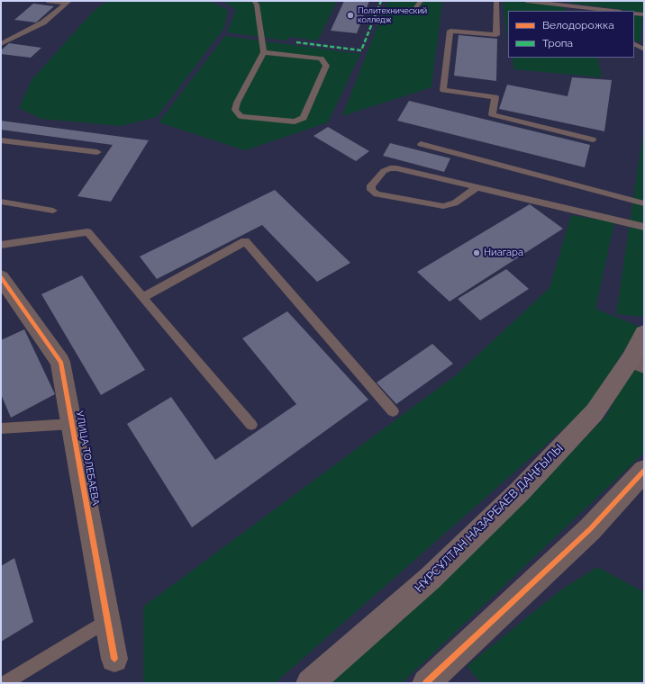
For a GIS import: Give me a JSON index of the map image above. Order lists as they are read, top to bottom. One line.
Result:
{"streets":{"main road":["НҰРСҰЛТАН НАЗАРБАЕВ ДАҢҒЫЛЫ"],"street":["УЛИЦА ТОЛЕБАЕВА"]},"places":["Политехнический колледж","Ниагара"],"legend":["Велодорожка","Тропа"]}
